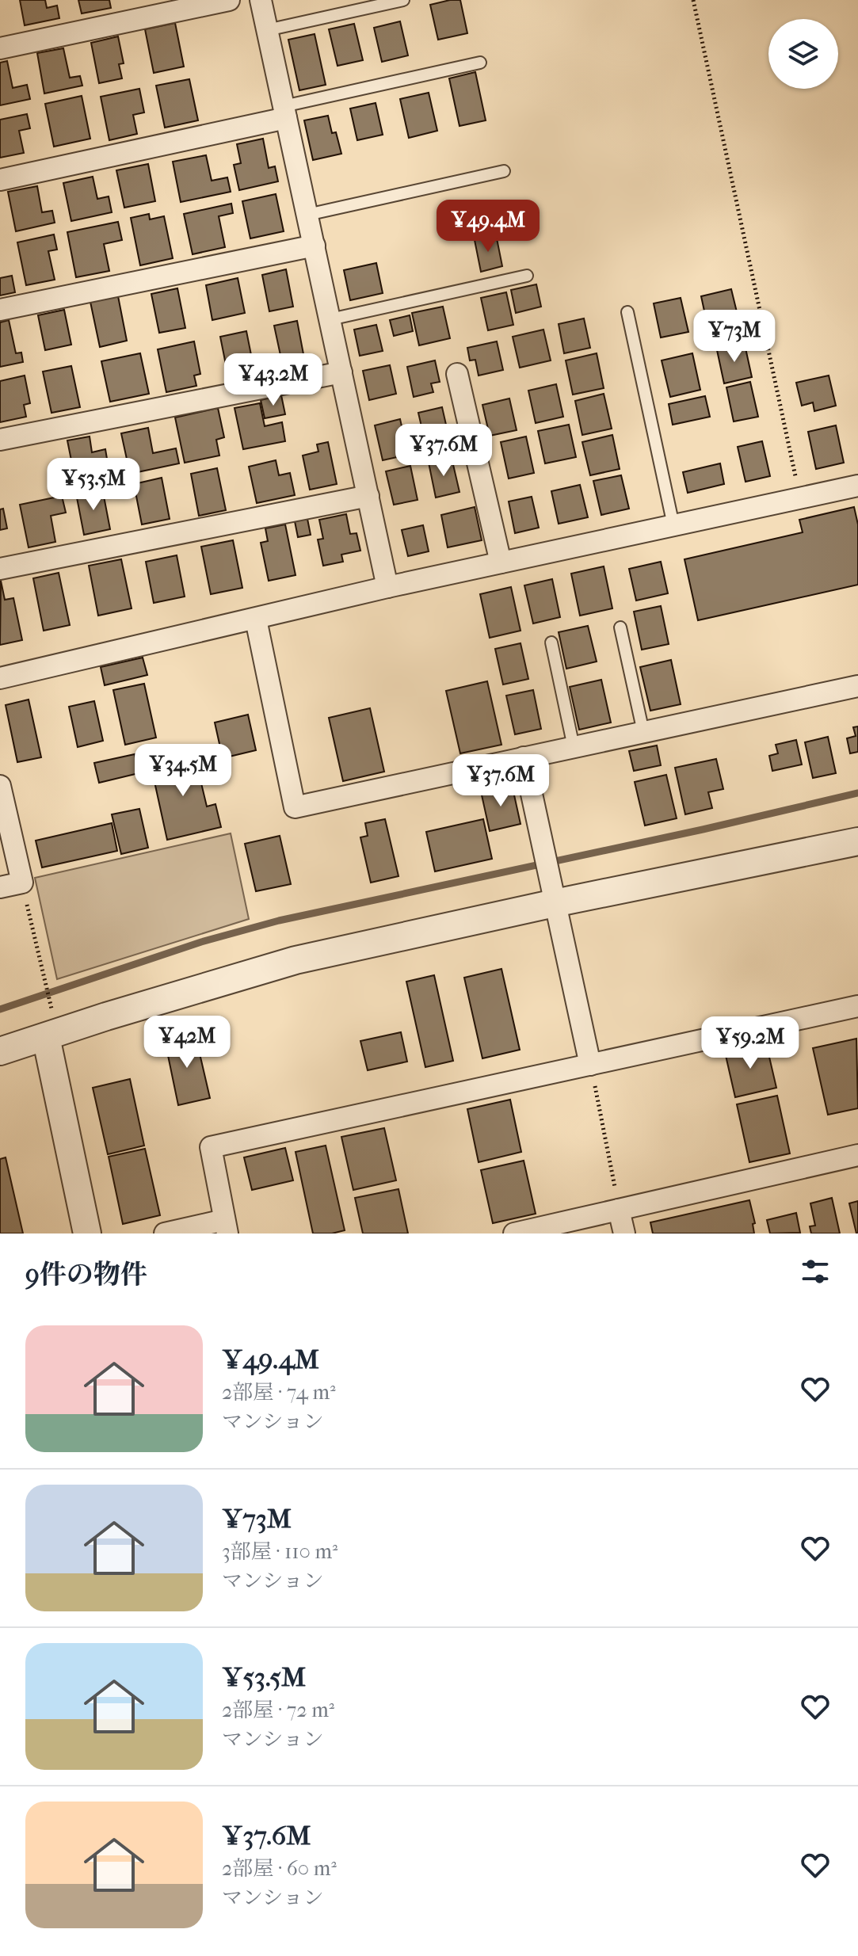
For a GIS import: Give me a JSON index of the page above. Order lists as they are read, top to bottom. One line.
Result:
{"page":{"price":["¥49.4M","¥73M","¥43.2M","¥37.6M","¥53.5M","¥34.5M","¥37.6M","¥42M","¥59.2M"],"heading":"9件の物件","list":[{"name":"¥49.4M","note":"2部屋 · 74 m² · マンション"},{"name":"¥73M","note":"3部屋 · 110 m² · マンション"},{"name":"¥53.5M","note":"2部屋 · 72 m² · マンション"},{"name":"¥37.6M","note":"2部屋 · 60 m² · マンション"}]}}
